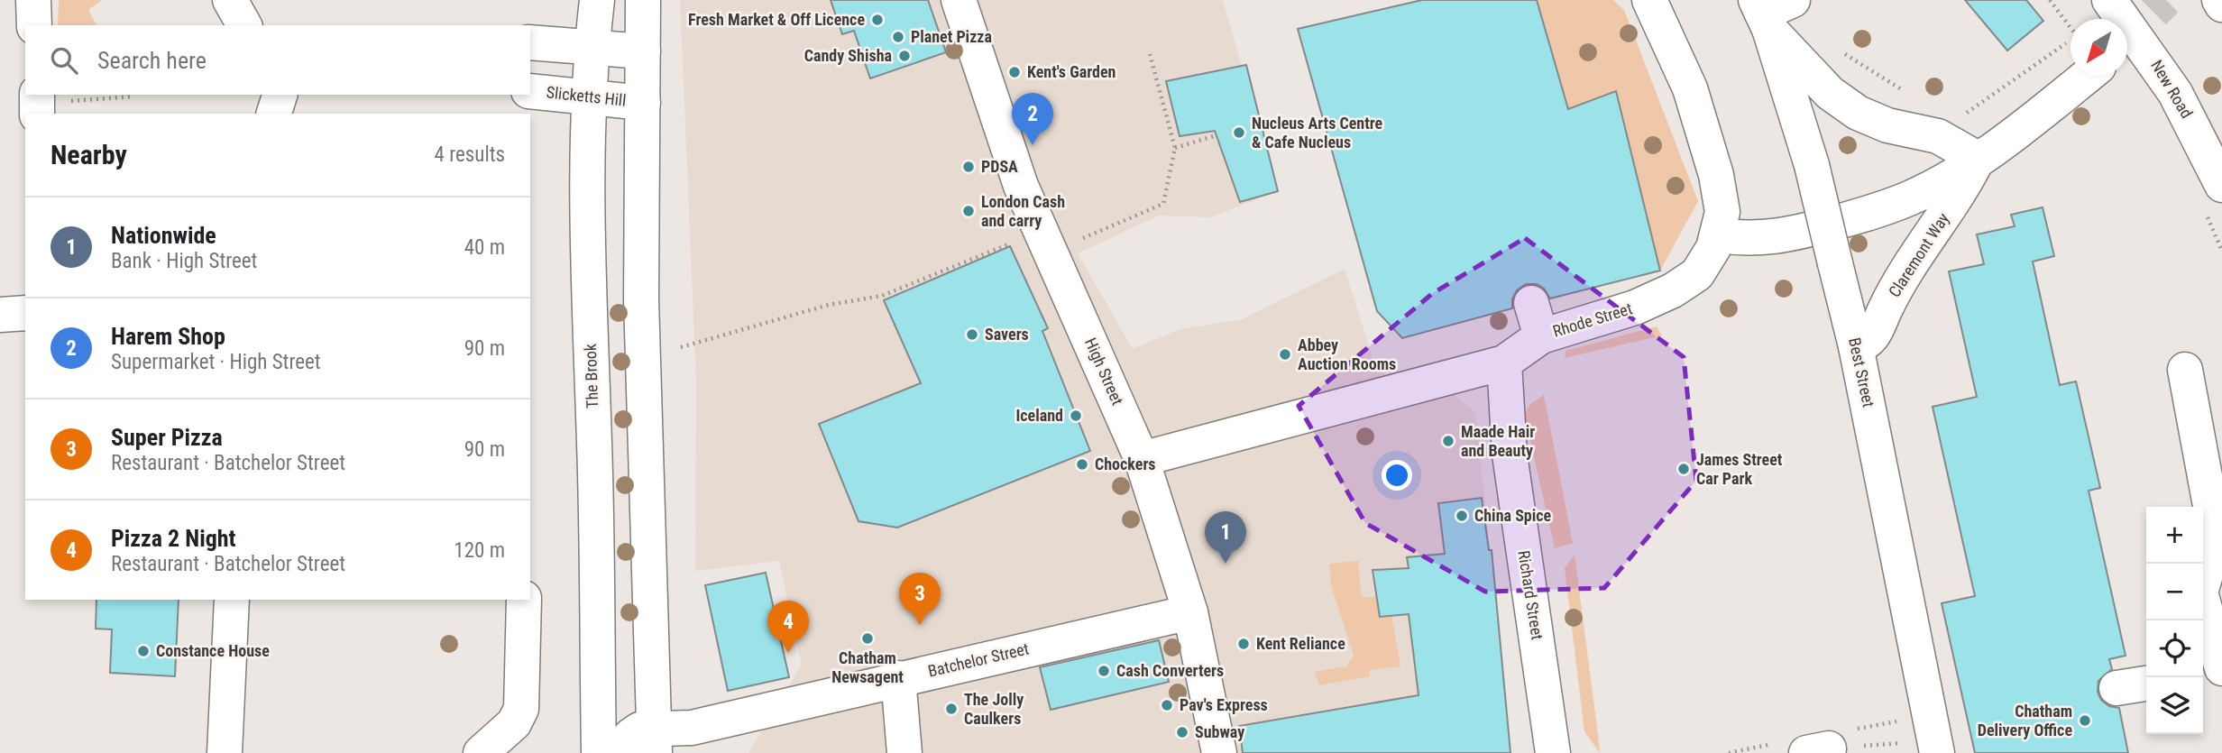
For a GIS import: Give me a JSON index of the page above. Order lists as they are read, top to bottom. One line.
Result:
{"streets":{"street":["New Road","Slicketts Hill","Claremont Way","Rhode Street","High Street","Best Street","The Brook","Richard Street","Batchelor Street"]},"crossings":[["Slicketts Hill","The Brook"],["Claremont Way","Best Street"],["Rhode Street","High Street"],["Rhode Street","Richard Street"],["High Street","Batchelor Street"]],"places":["Fresh Market & Off Licence","Planet Pizza","Candy Shisha","Kent's Garden","Nucleus Arts Centre & Cafe Nucleus","PDSA","London Cash and carry","Savers","Abbey Auction Rooms","Iceland","Maade Hair and Beauty","Chockers","James Street Car Park","China Spice","Chatham Newsagent","Kent Reliance","Constance House","Cash Converters","Pav's Express","The Jolly Caulkers","Chatham Delivery Office","Subway"],"north":"bottom left","page":{"search":"Search here","pins":["2","1","3","4"],"heading":["Nearby","4 results"],"list":[{"mark":"1","name":"Nationwide","note":"Bank · High Street","value":"40 m"},{"mark":"2","name":"Harem Shop","note":"Supermarket · High Street","value":"90 m"},{"mark":"3","name":"Super Pizza","note":"Restaurant · Batchelor Street","value":"90 m"},{"mark":"4","name":"Pizza 2 Night","note":"Restaurant · Batchelor Street","value":"120 m"}],"map_buttons":["+","−"]}}
